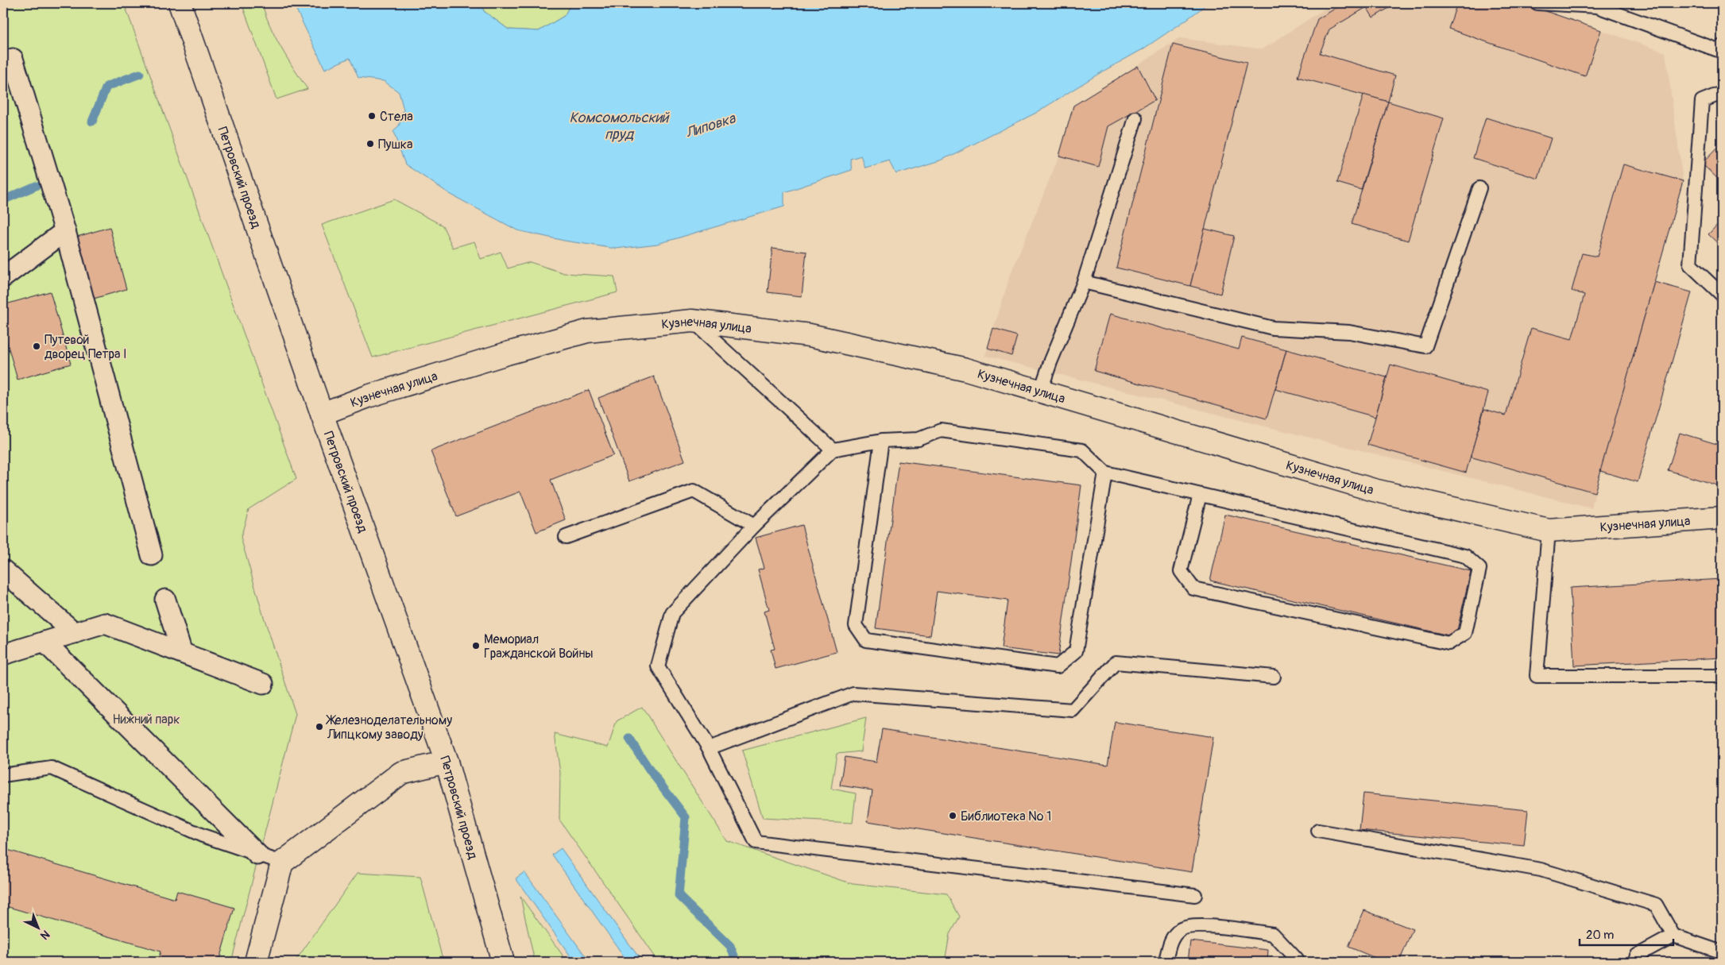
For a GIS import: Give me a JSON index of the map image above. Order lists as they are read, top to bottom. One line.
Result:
{"streets":{"street":["Петровский проезд","Кузнечная улица"]},"crossings":[["Петровский проезд","Кузнечная улица"]],"water":["Комсомольский пруд","Липовка"],"parks":["Нижний парк"],"places":["Стела","Пушка","Путевой дворец Петра I","Мемориал Гражданской Войны","Железноделательному Липцкому заводу","Библиотека № 1"],"scale_bar":"20 m","north":"bottom right"}
